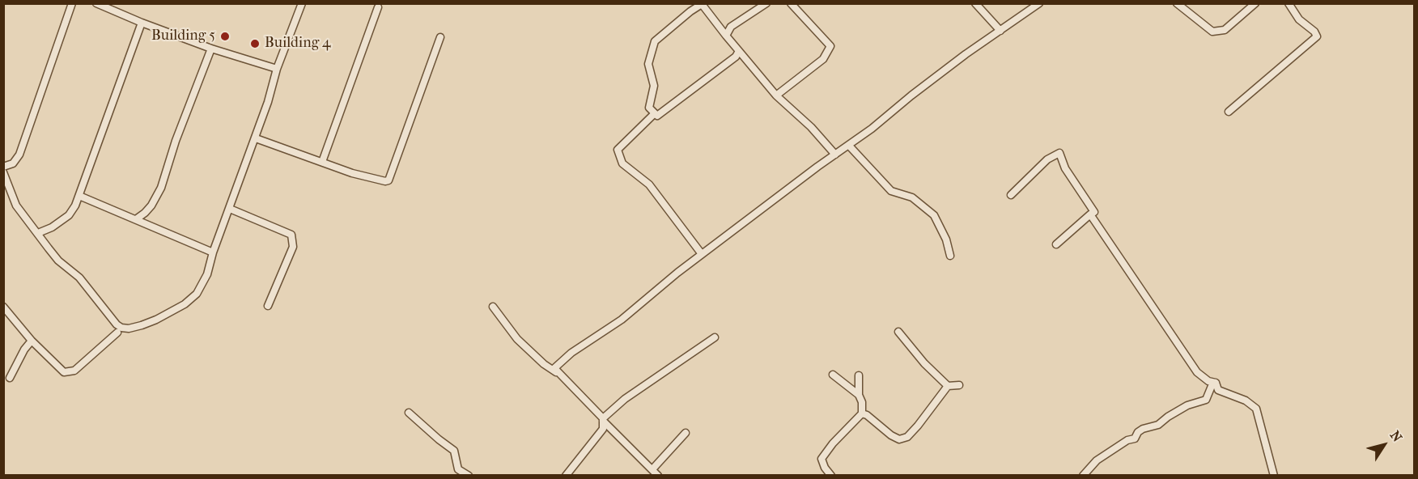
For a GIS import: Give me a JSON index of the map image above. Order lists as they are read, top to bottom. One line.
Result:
{"places":["Building 5","Building 4"],"north":"top right"}
